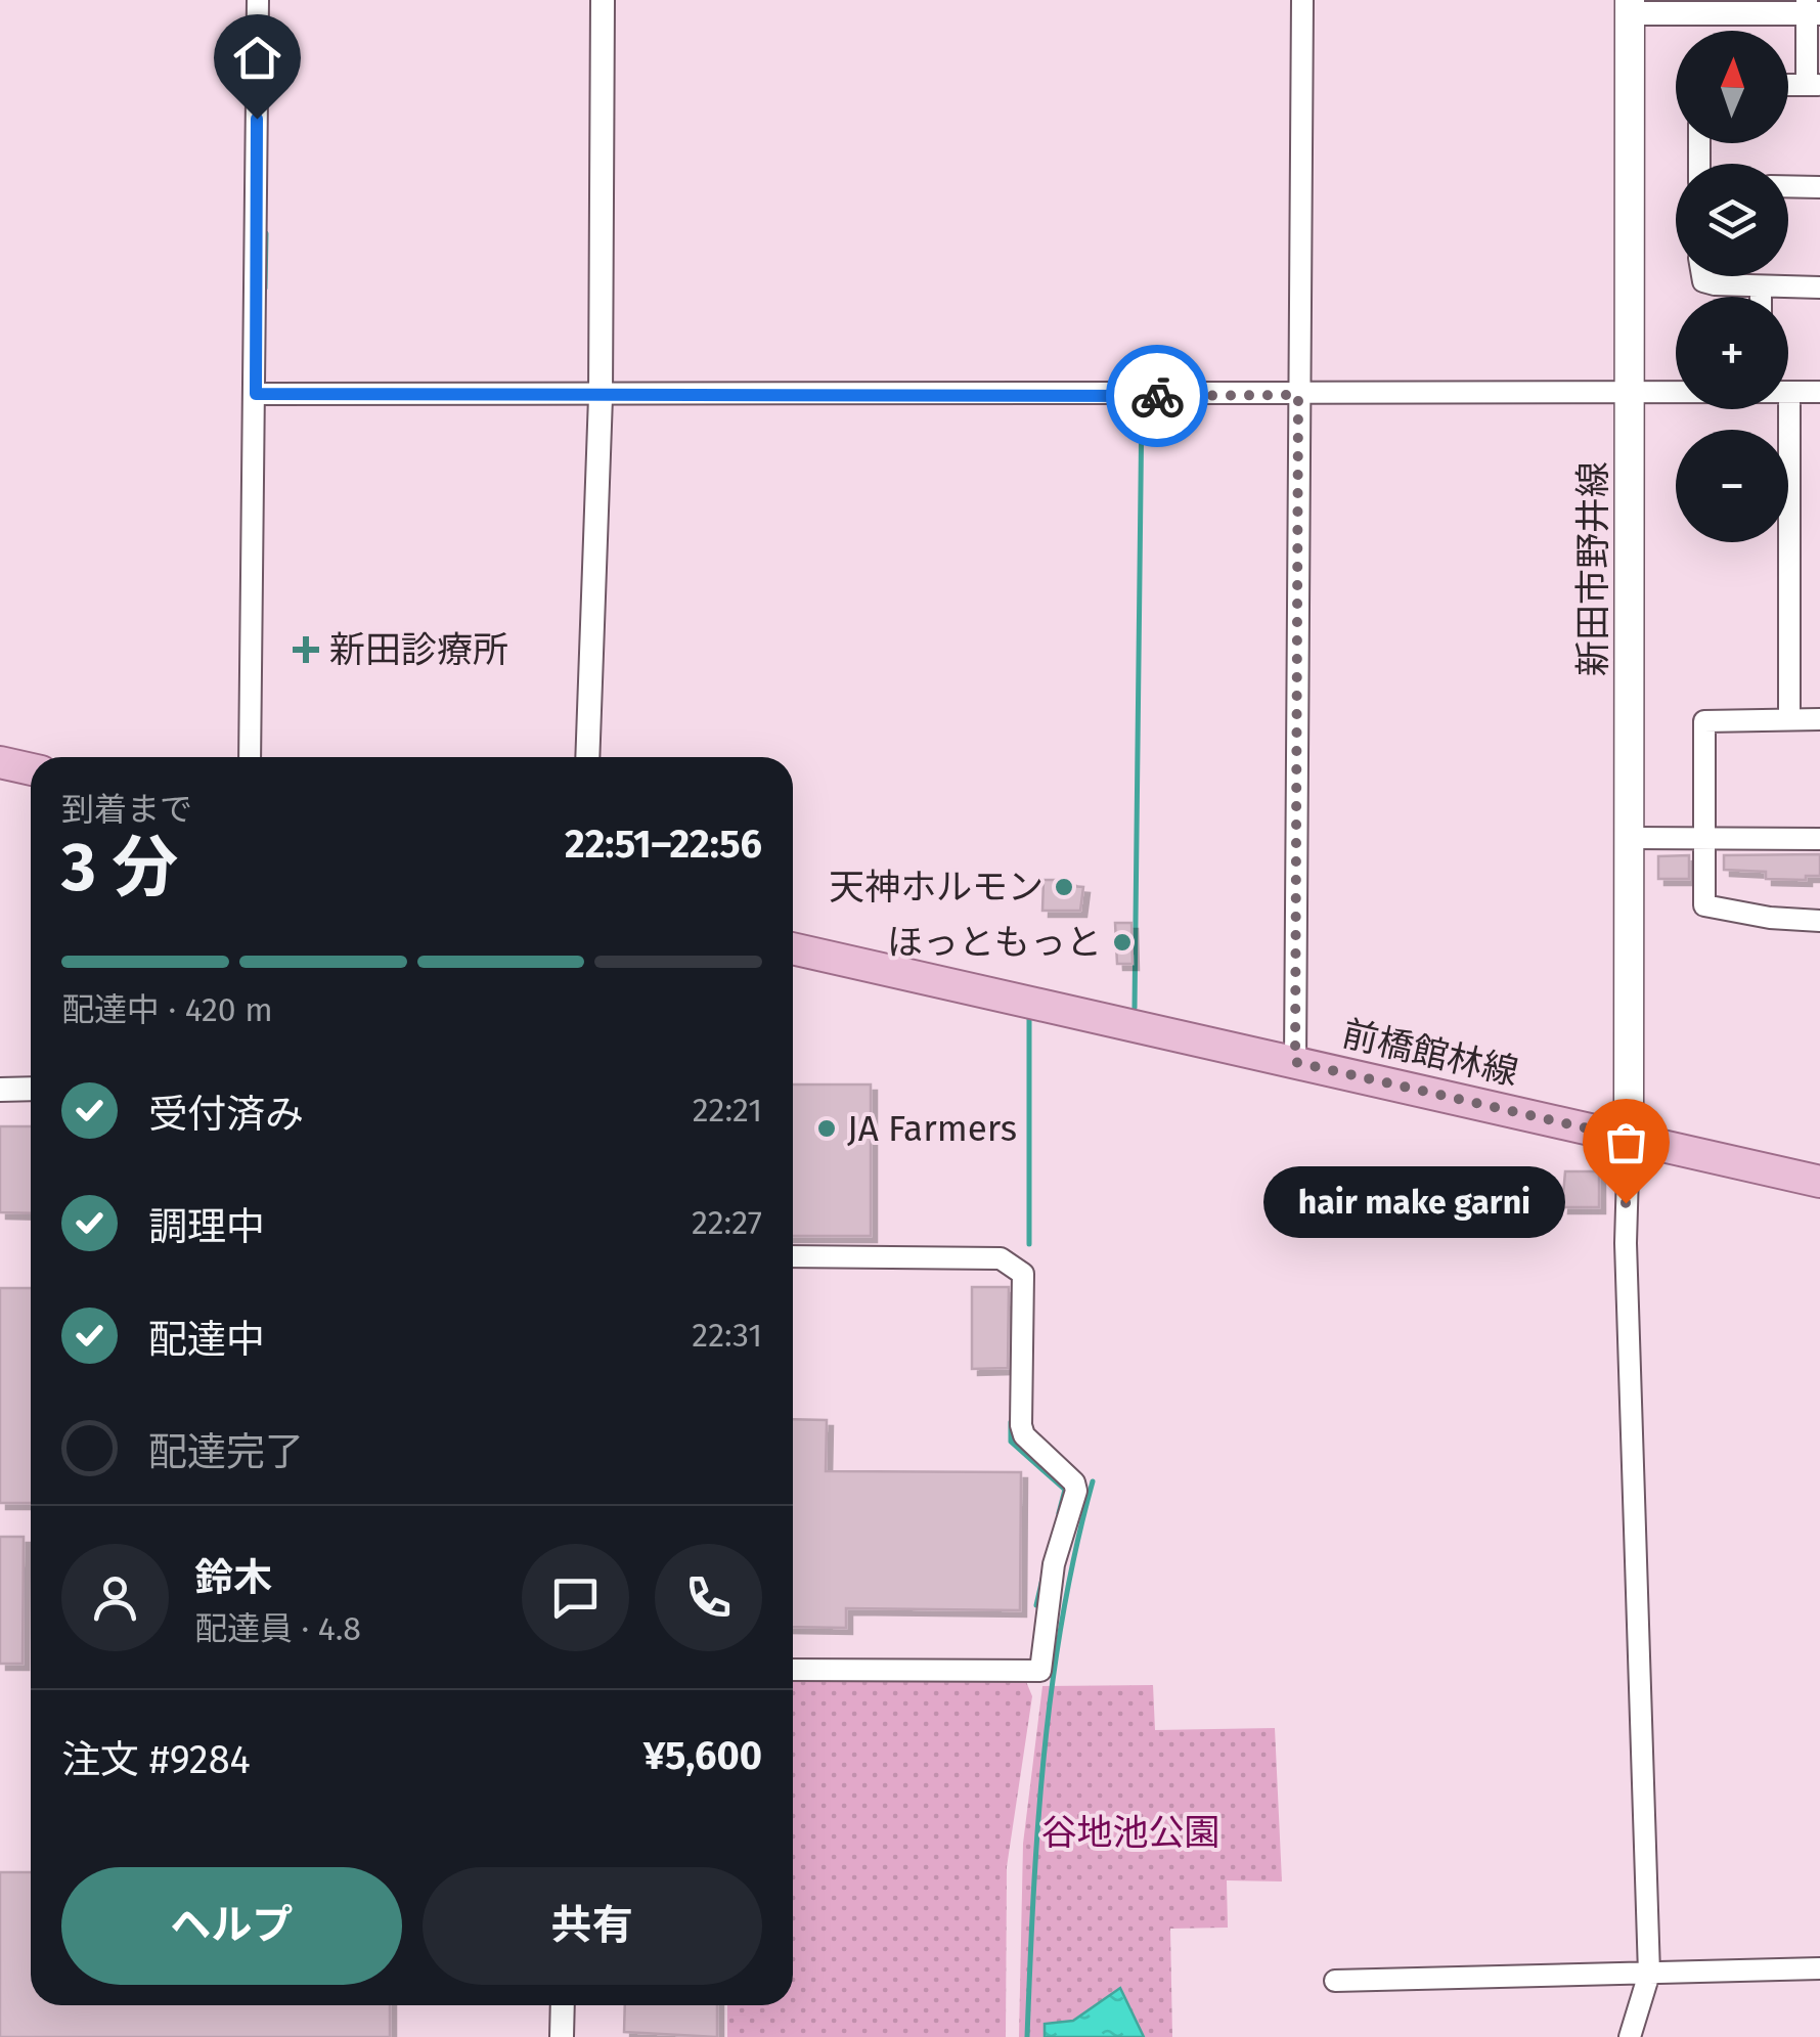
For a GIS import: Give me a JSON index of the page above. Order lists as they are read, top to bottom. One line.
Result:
{"streets":{"main road":["新田市野井線","前橋館林線"]},"crossings":[["新田市野井線","前橋館林線"]],"parks":["谷地池公園"],"places":{"health":["新田診療所"],"other":["天神ホルモン","ほっともっと","JA Farmers","hair make garni"]},"north":"top","page":{"map_buttons":["+","−"],"heading":["3 分","到着まで","22:51–22:56"],"panel":["鈴木","配達員 · 4.8","注文 #9284","¥5,600"],"bar":"配達中 · 420 m","list":[["受付済み","22:21"],["調理中","22:27"],["配達中","22:31"],"配達完了"],"bubble":"hair make garni","buttons":["ヘルプ","共有"]}}
